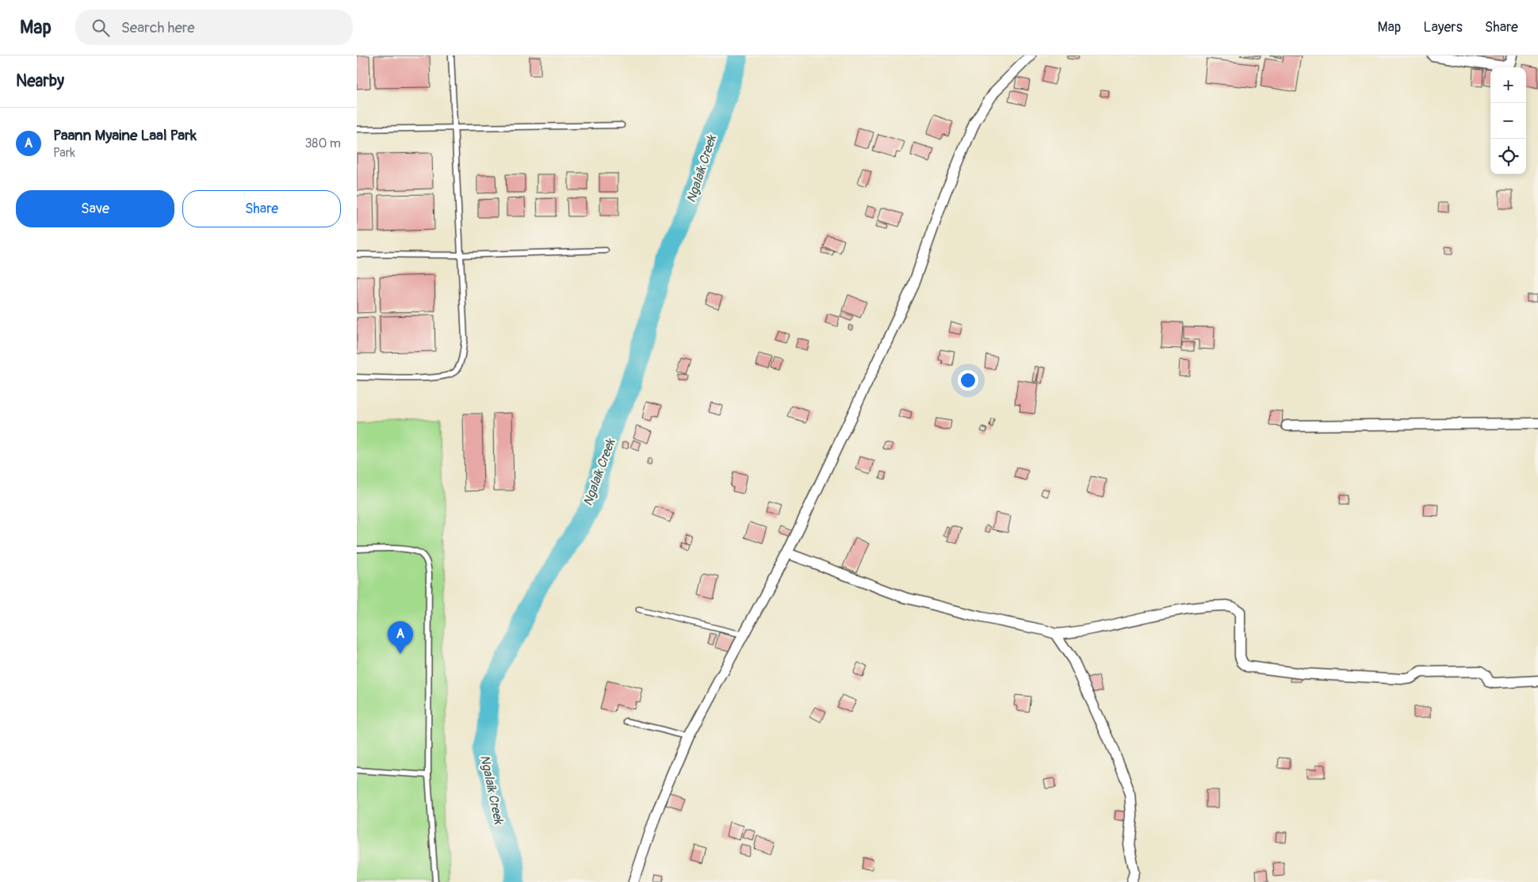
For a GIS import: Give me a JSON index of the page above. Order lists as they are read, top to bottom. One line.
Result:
{"water":["Ngalaik Creek"],"page":{"header":"Map","search":"Search here","nav":["Map","Layers","Share"],"heading":"Nearby","map_buttons":["+","−"],"list":[{"mark":"A","name":"Paann Myaine Laal Park","note":"Park","value":"380 m"}],"buttons":["Save","Share"],"pins":"A"}}
